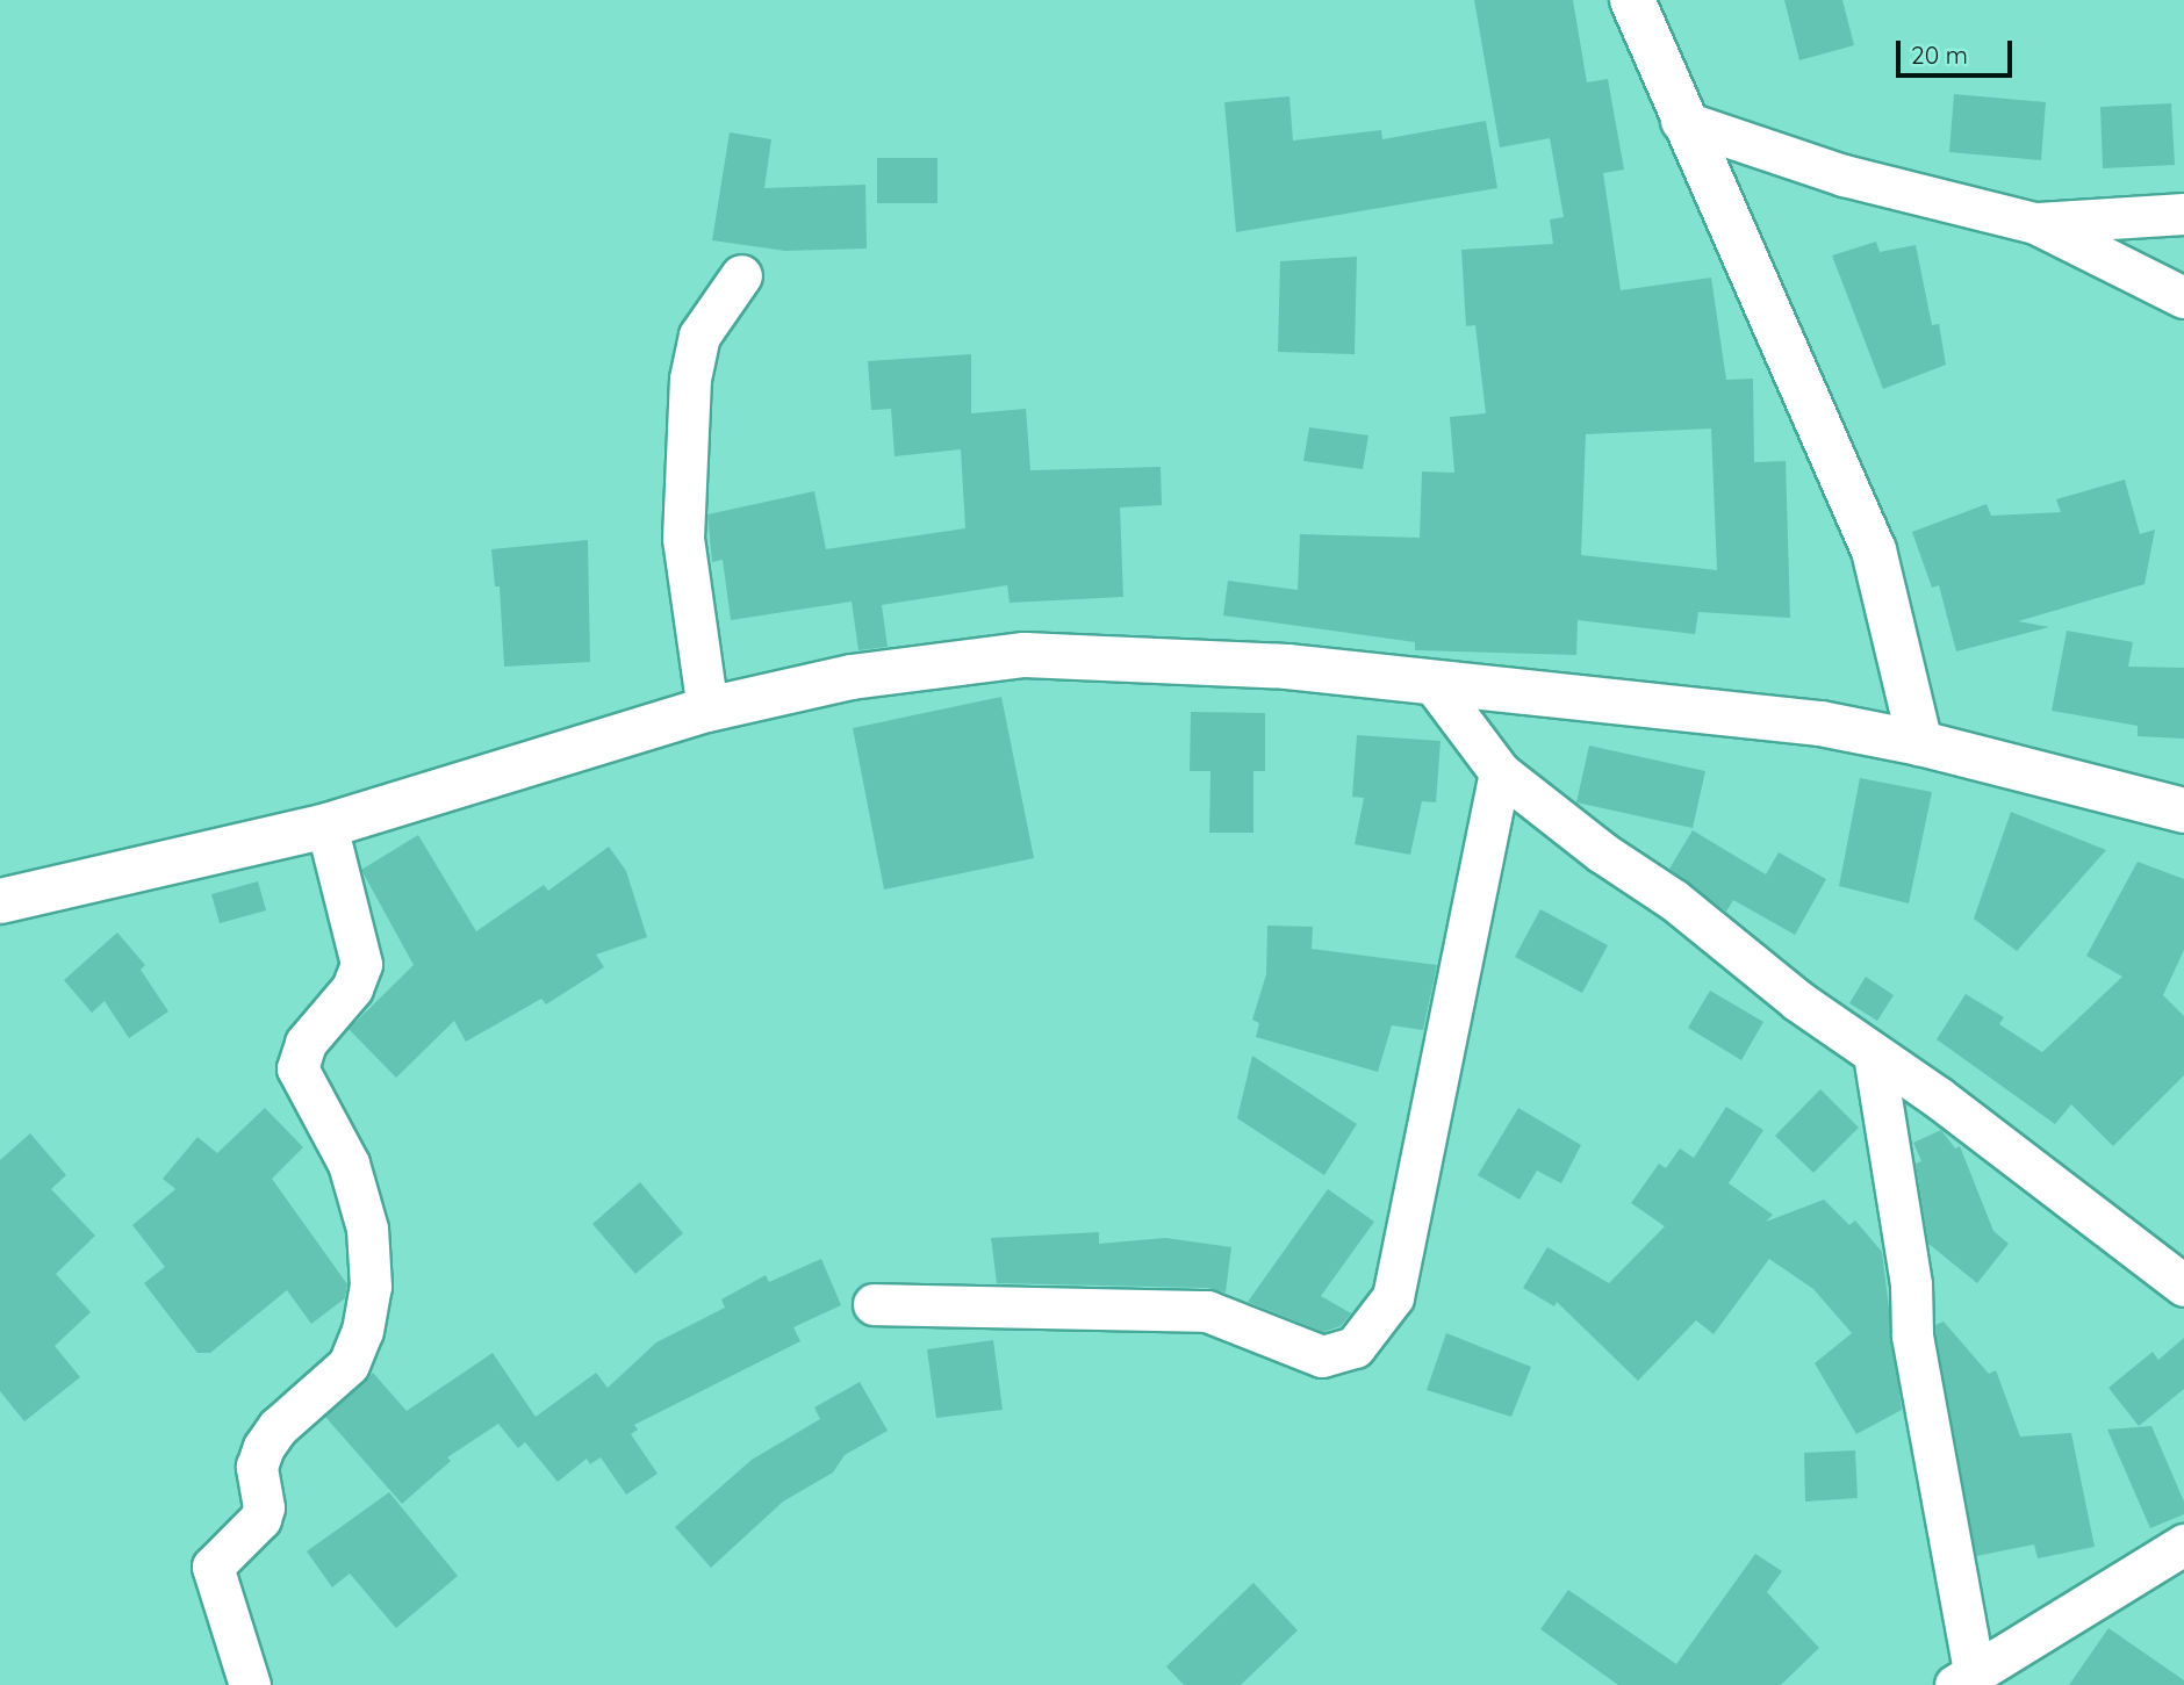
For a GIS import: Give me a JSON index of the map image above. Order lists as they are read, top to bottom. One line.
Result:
{"scale_bar":"20 m"}
